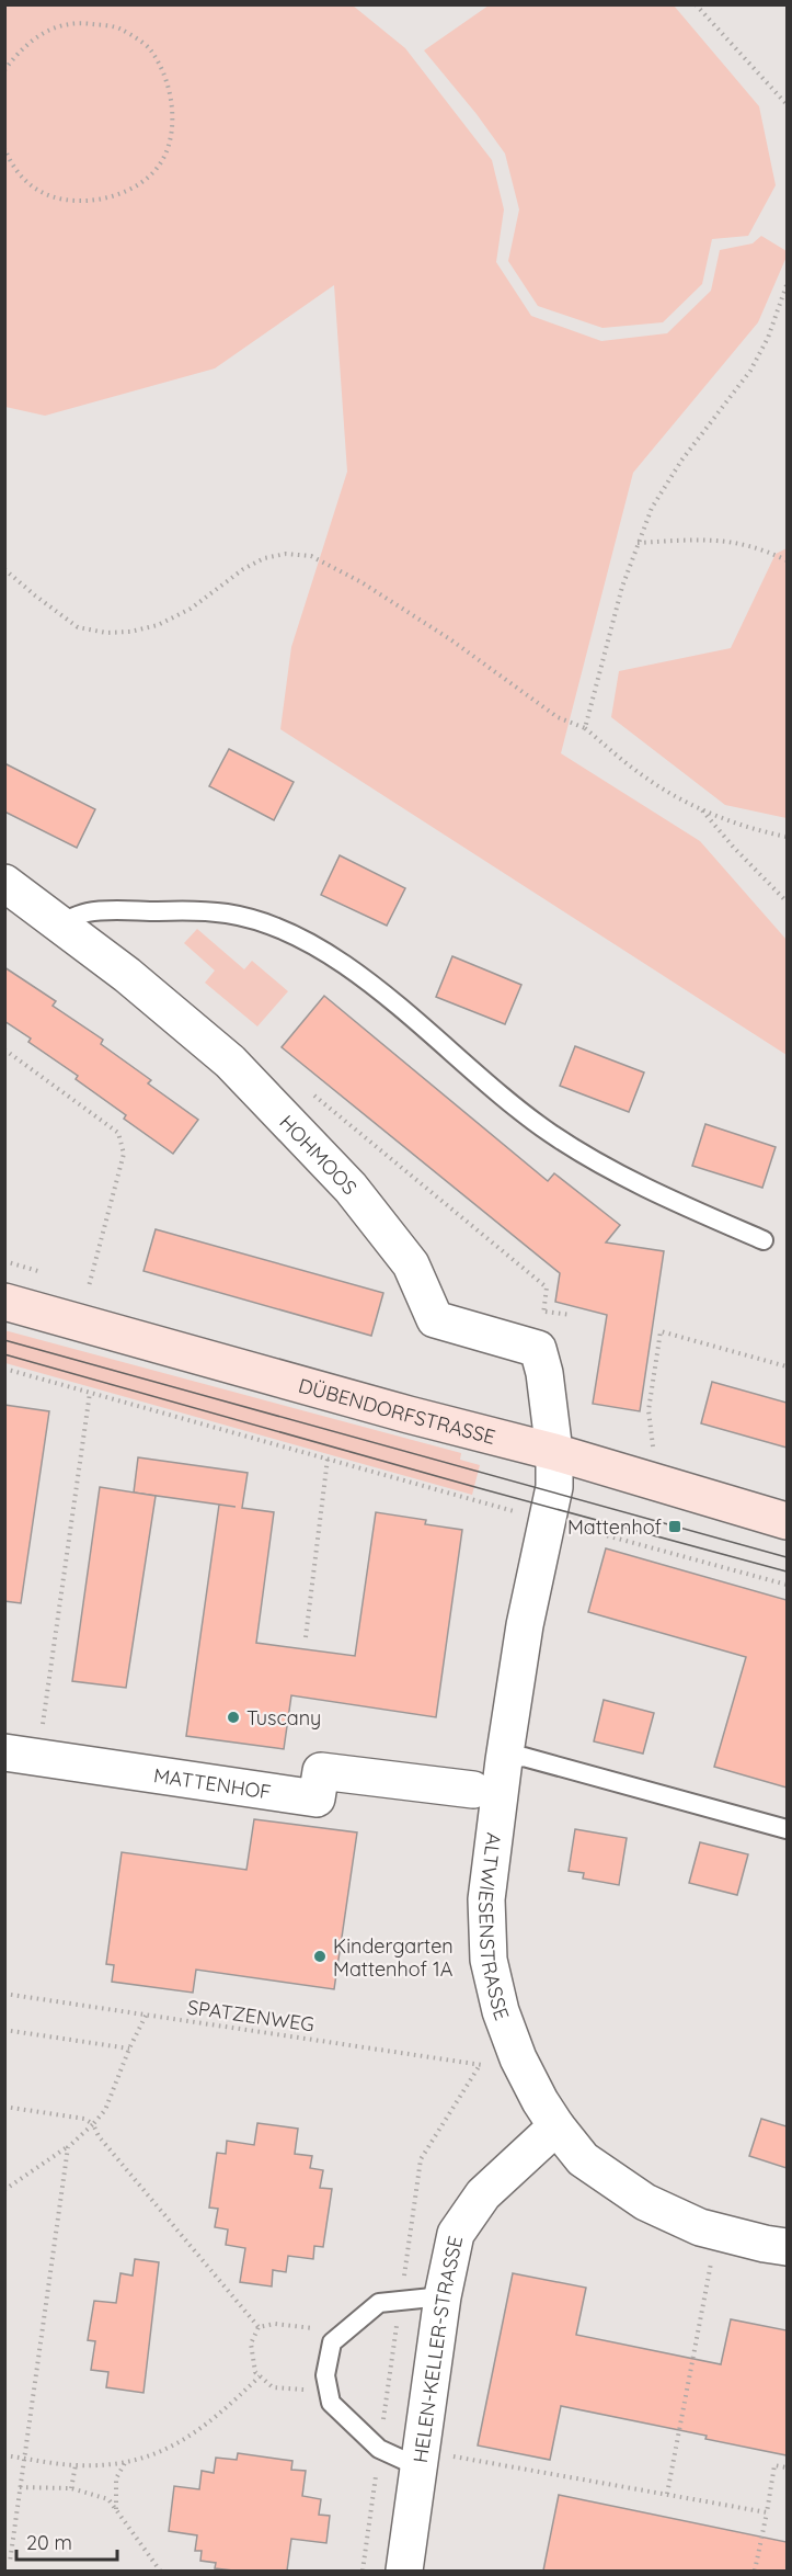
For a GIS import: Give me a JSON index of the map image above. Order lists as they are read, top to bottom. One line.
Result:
{"streets":{"street":["HOHMOOS","DÜBENDORFSTRASSE","MATTENHOF","ALTWIESENSTRASSE","HELEN-KELLER-STRASSE"],"path":["SPATZENWEG"]},"crossings":[["DÜBENDORFSTRASSE","ALTWIESENSTRASSE"],["ALTWIESENSTRASSE","HELEN-KELLER-STRASSE"]],"places":{"transit":["Mattenhof"],"other":["Tuscany","Kindergarten Mattenhof 1A"]},"scale_bar":"20 m"}
